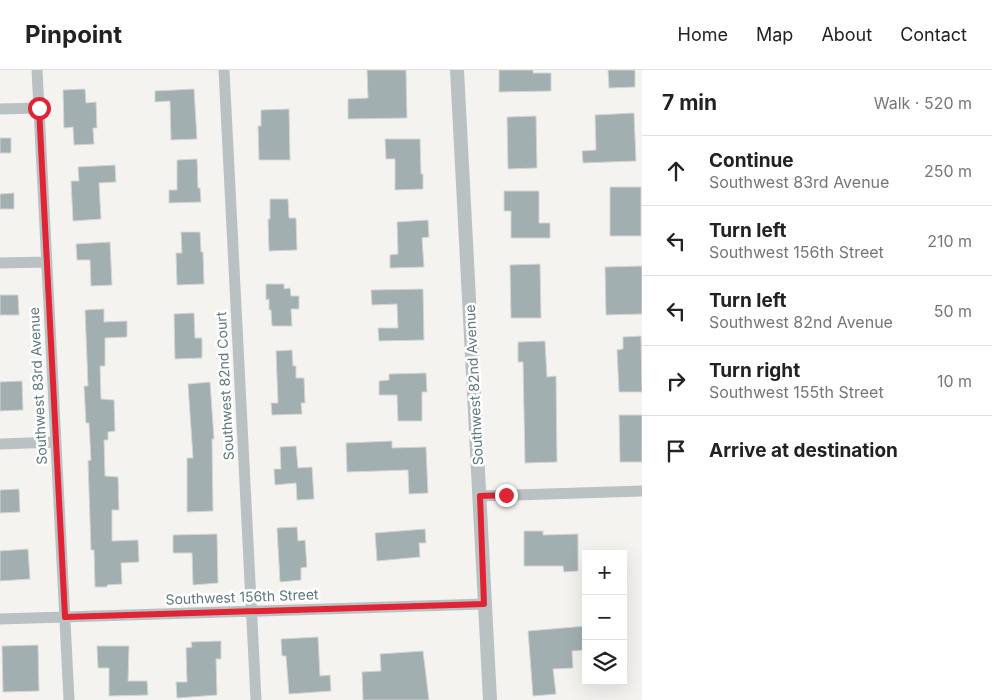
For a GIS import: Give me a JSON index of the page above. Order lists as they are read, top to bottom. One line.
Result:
{"streets":{"street":["Southwest 82nd Avenue","Southwest 83rd Avenue","Southwest 82nd Court","Southwest 156th Street"]},"crossings":[["Southwest 82nd Avenue","Southwest 156th Street"],["Southwest 83rd Avenue","Southwest 156th Street"],["Southwest 82nd Court","Southwest 156th Street"]],"page":{"header":"Pinpoint","nav":["Home","Map","About","Contact"],"heading":["7 min","Walk · 520 m"],"list":[["Continue","Southwest 83rd Avenue","250 m"],["Turn left","Southwest 156th Street","210 m"],["Turn left","Southwest 82nd Avenue","50 m"],["Turn right","Southwest 155th Street","10 m"],"Arrive at destination"],"map_buttons":["+","−"]}}
